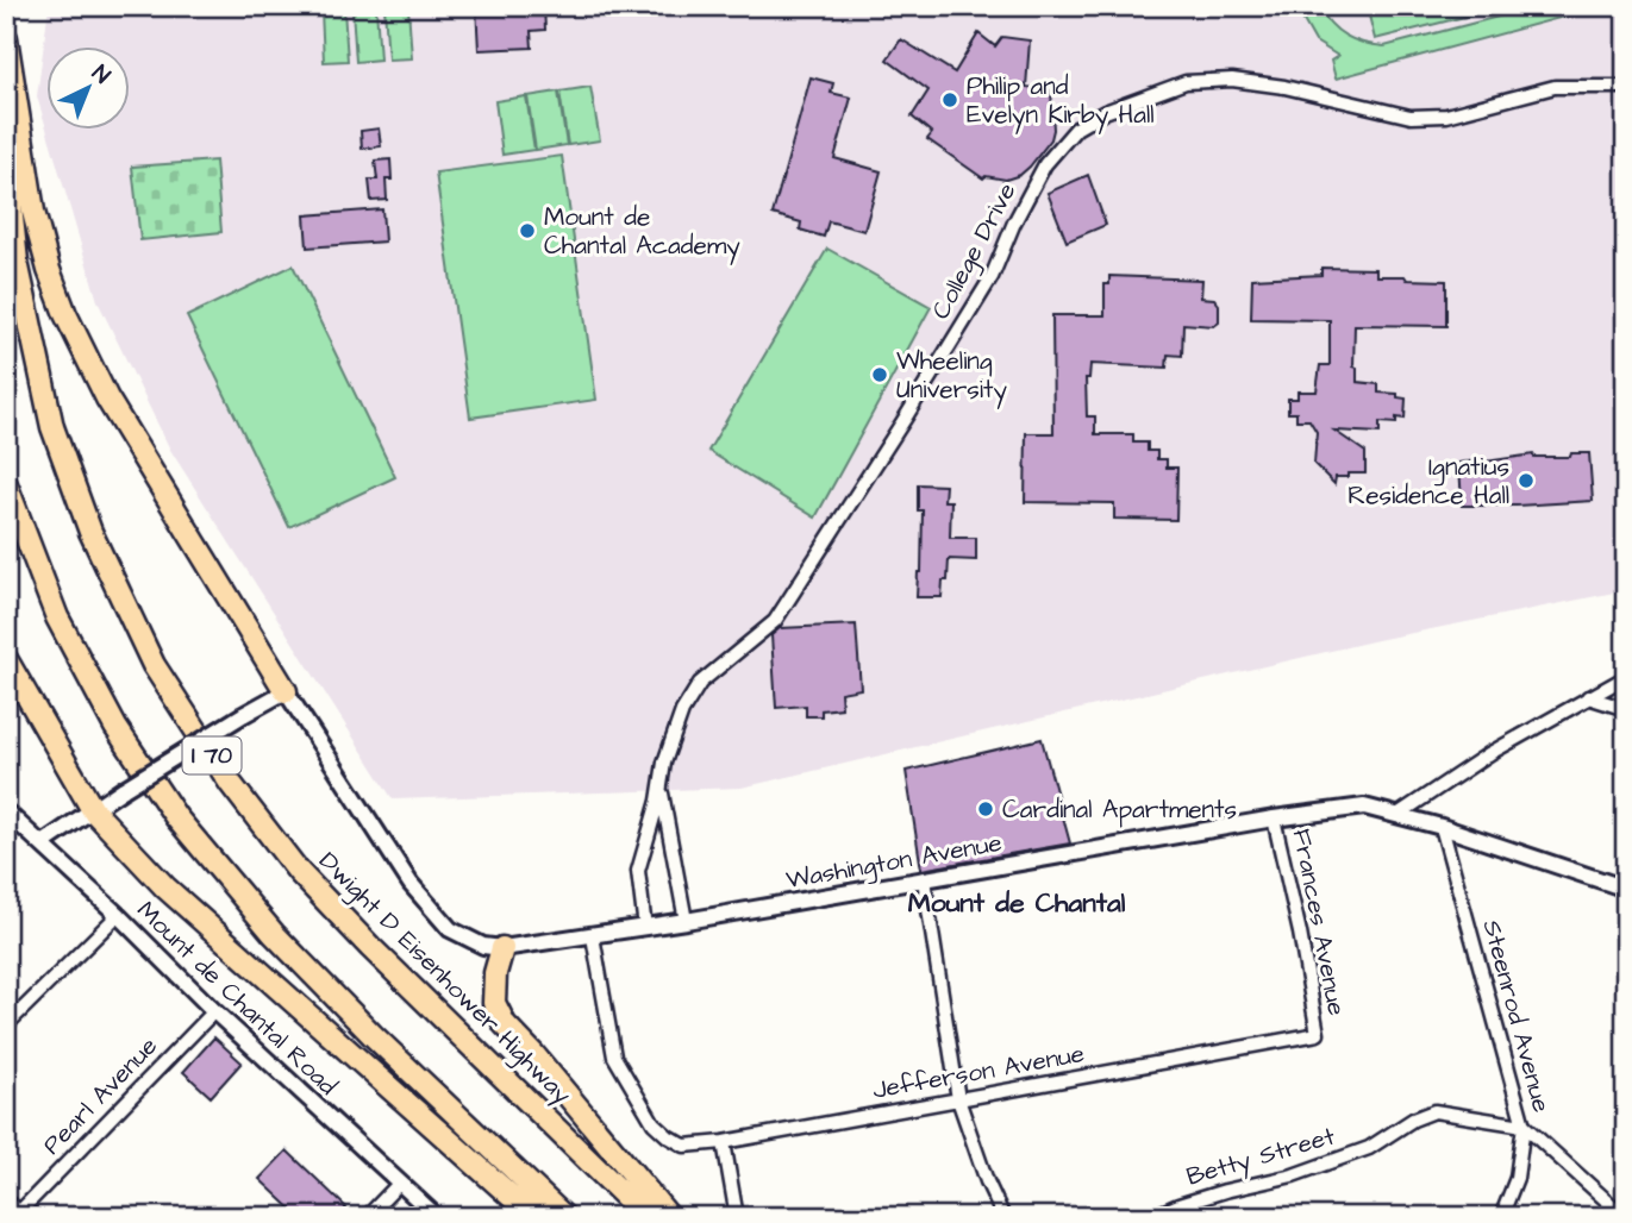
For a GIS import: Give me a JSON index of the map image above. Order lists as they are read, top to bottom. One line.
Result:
{"streets":{"highway":["I 70","Dwight D Eisenhower Highway"],"street":["College Drive","Washington Avenue","Frances Avenue","Mount de Chantal Road","Steenrod Avenue","Jefferson Avenue","Pearl Avenue","Betty Street"]},"crossings":[["College Drive","Washington Avenue"],["Washington Avenue","Frances Avenue"],["Washington Avenue","Steenrod Avenue"],["Washington Avenue","Jefferson Avenue"],["Frances Avenue","Jefferson Avenue"],["Mount de Chantal Road","Pearl Avenue"],["Steenrod Avenue","Betty Street"]],"districts":["Mount de Chantal"],"places":["Philip and Evelyn Kirby Hall","Mount de Chantal Academy","Wheeling University","Ignatius Residence Hall","Cardinal Apartments"],"north":"top right"}
